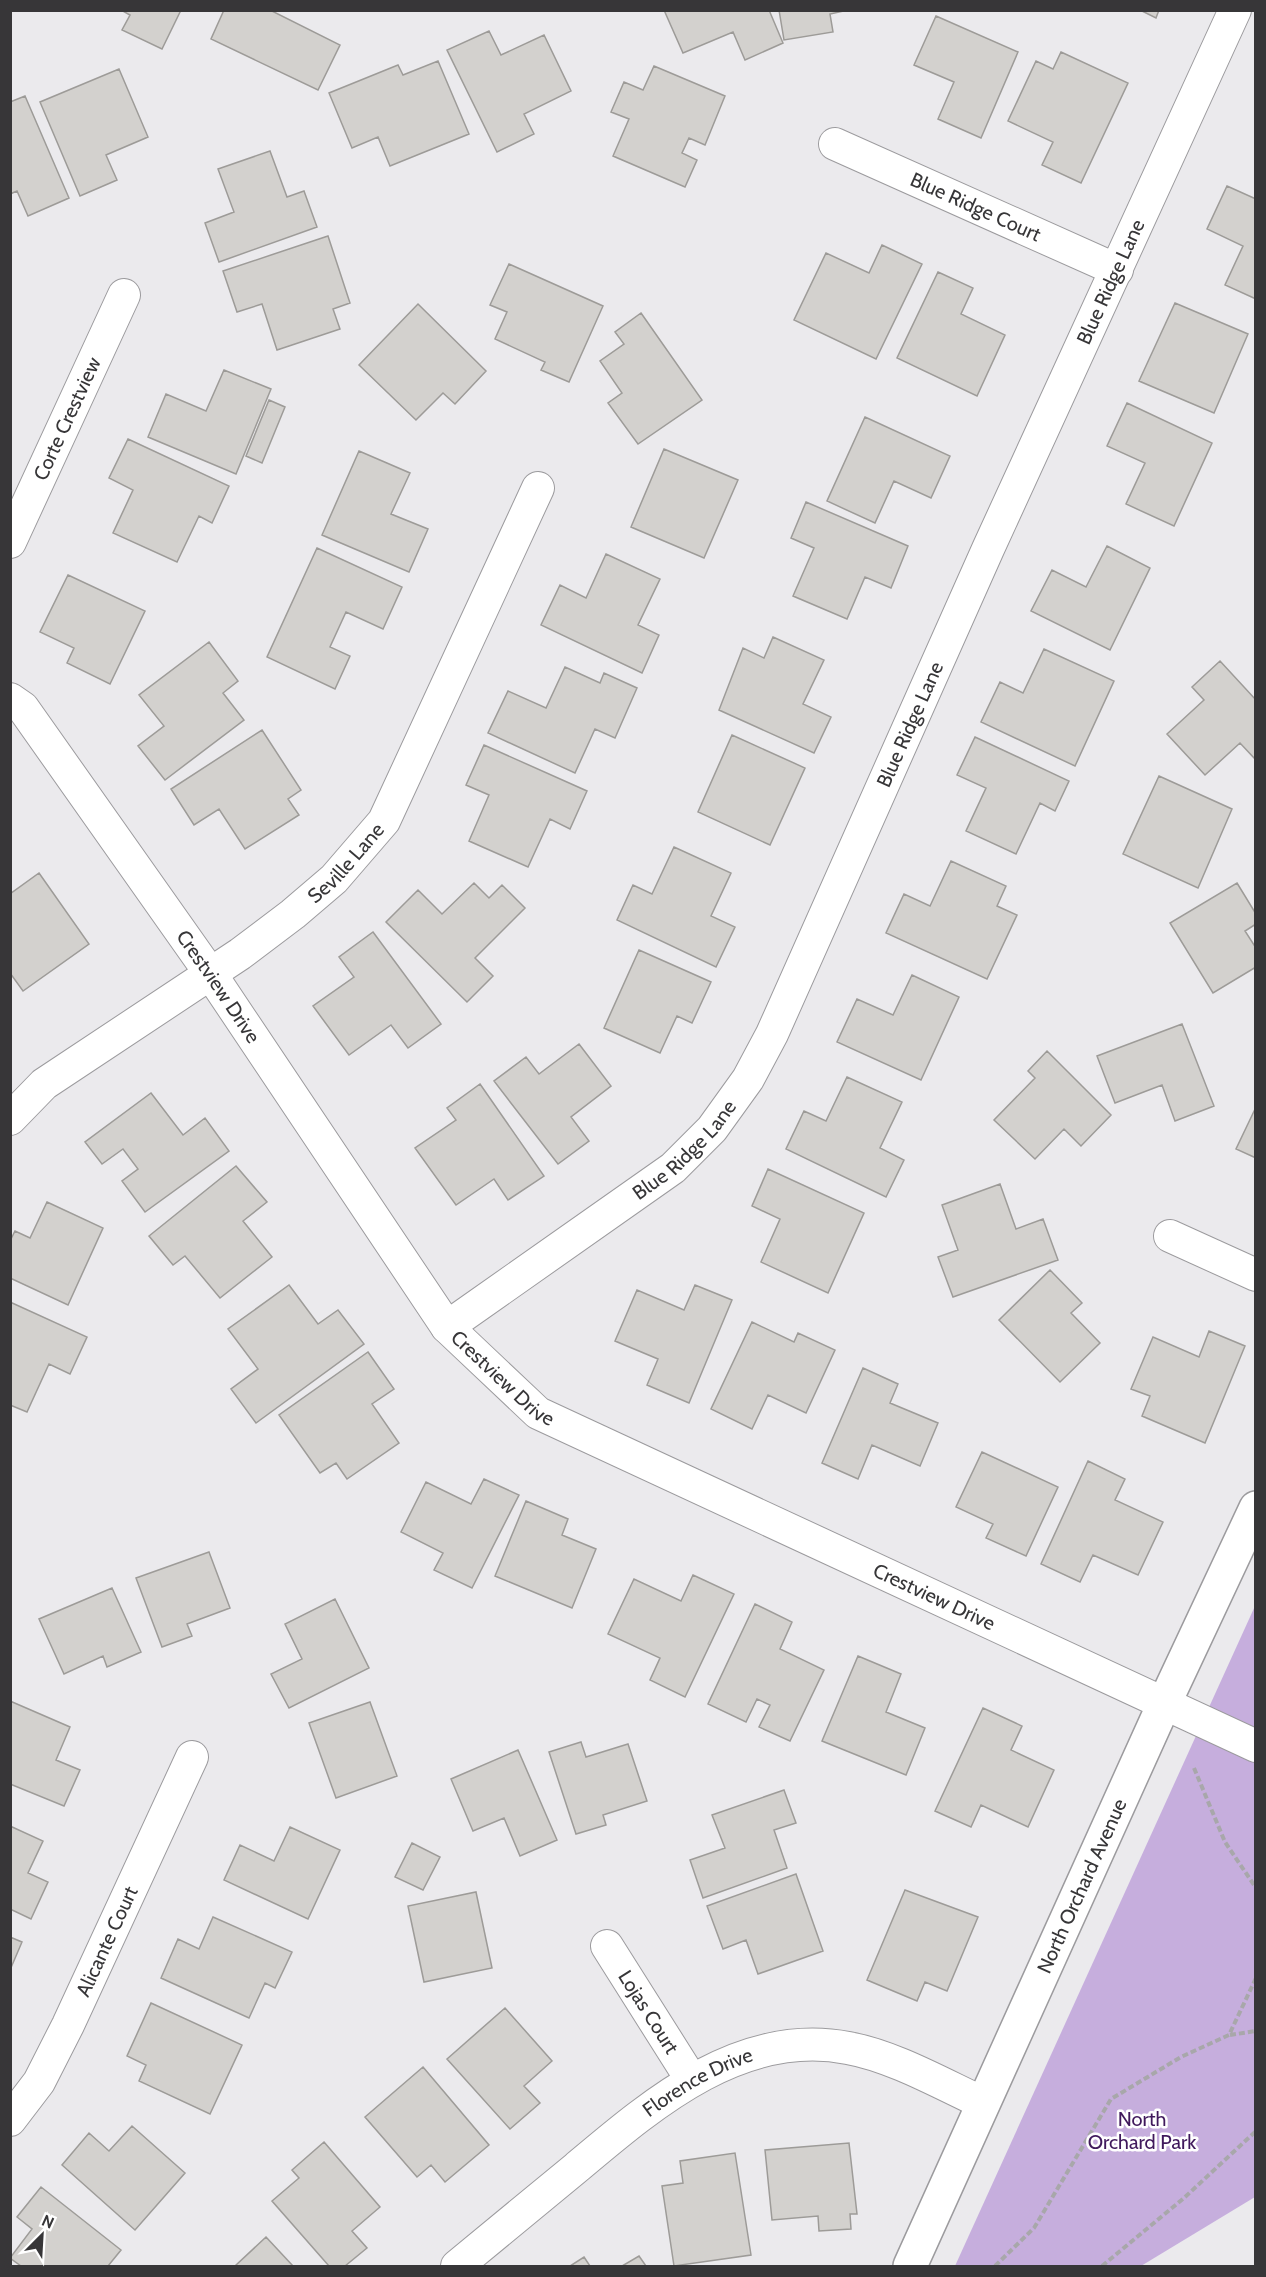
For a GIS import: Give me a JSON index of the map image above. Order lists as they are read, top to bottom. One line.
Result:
{"streets":{"street":["Blue Ridge Court","Blue Ridge Lane","Corte Crestview","Seville Lane","Crestview Drive","North Orchard Avenue","Alicante Court","Lojas Court","Florence Drive"]},"crossings":[["Blue Ridge Court","Blue Ridge Lane"],["Blue Ridge Lane","Crestview Drive"],["Seville Lane","Crestview Drive"],["Crestview Drive","North Orchard Avenue"],["North Orchard Avenue","Florence Drive"],["Lojas Court","Florence Drive"]],"parks":["North Orchard Park"],"north":"top right"}
